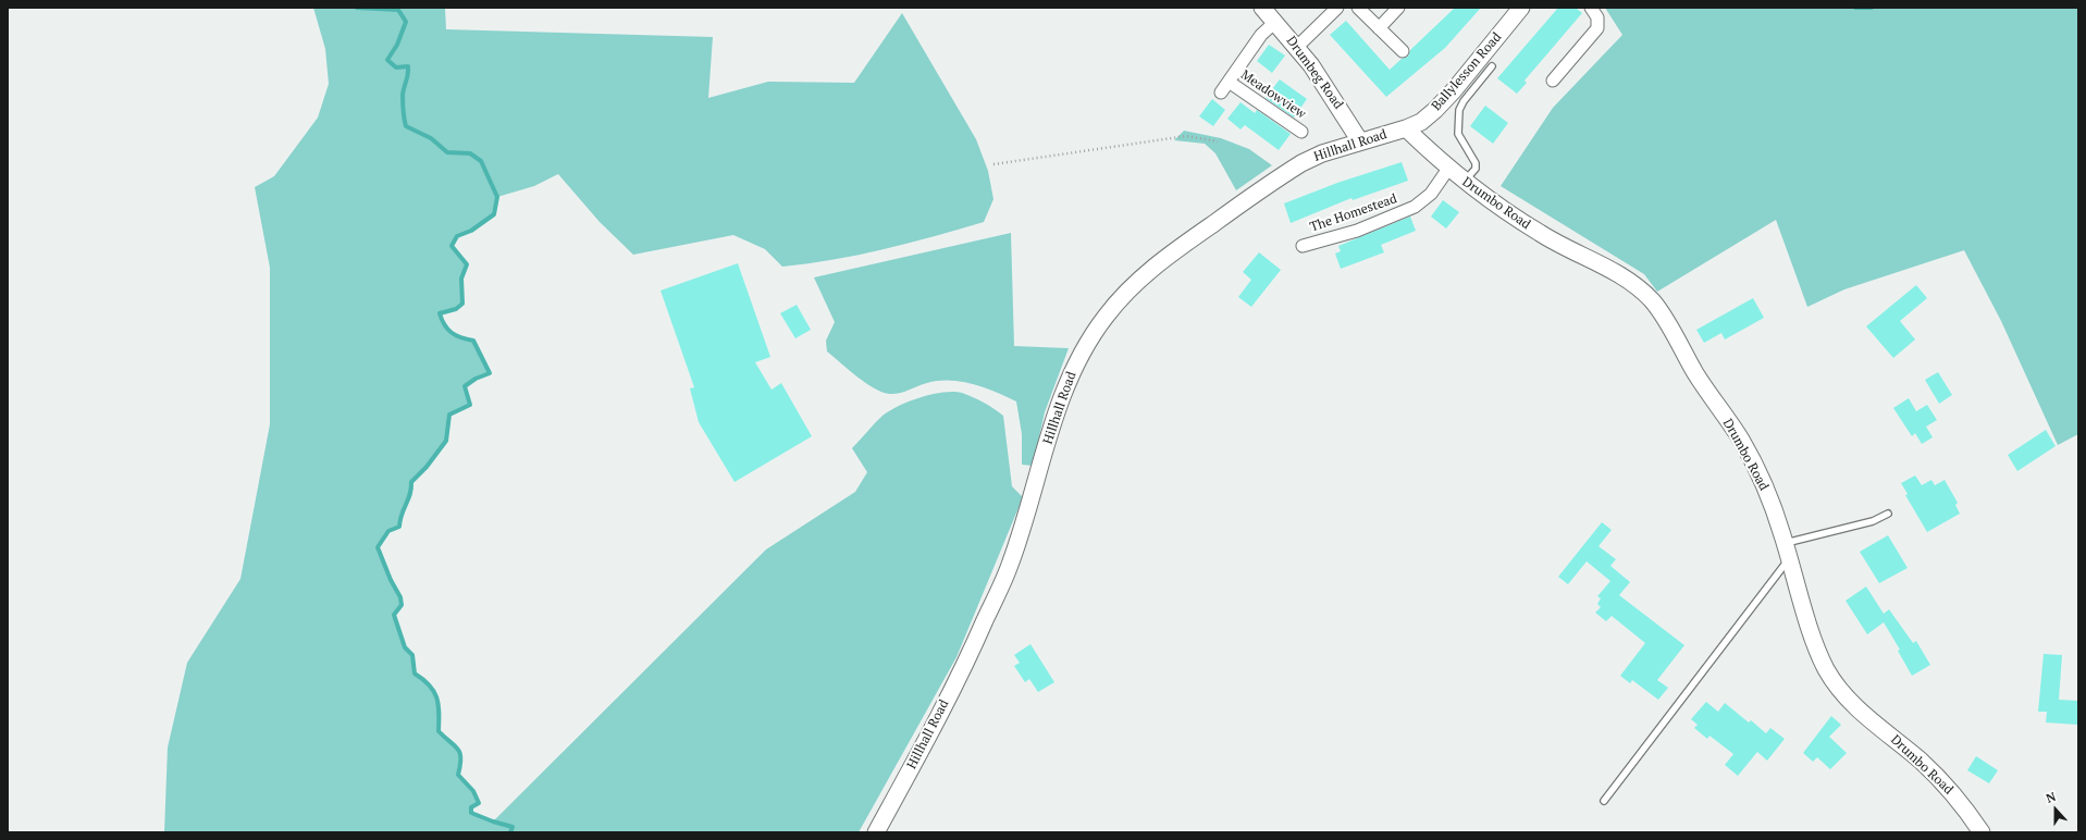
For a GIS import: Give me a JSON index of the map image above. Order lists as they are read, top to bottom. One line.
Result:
{"streets":{"street":["Ballylesson Road","Drumbeg Road","Meadowview","Hillhall Road","Drumbo Road","The Homestead"]},"crossings":[["Ballylesson Road","Hillhall Road"],["Ballylesson Road","Drumbo Road"],["Drumbeg Road","Meadowview"],["Drumbeg Road","Hillhall Road"],["Hillhall Road","Drumbo Road"],["Drumbo Road","The Homestead"]],"north":"top"}
